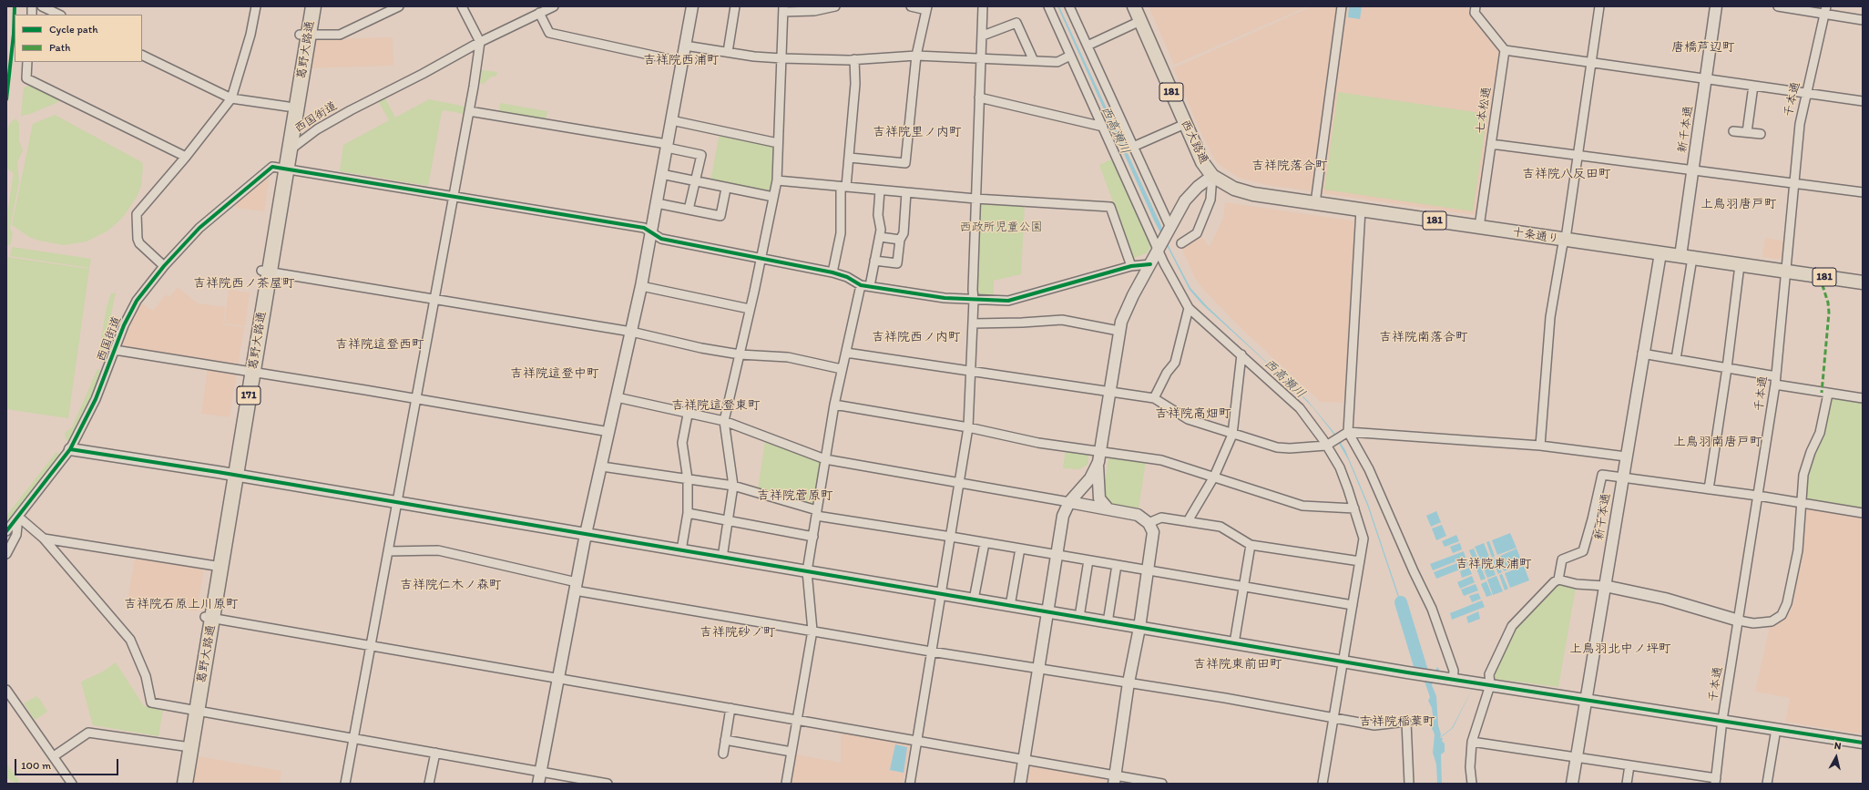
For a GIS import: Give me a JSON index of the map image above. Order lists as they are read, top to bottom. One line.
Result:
{"streets":{"highway":["葛野大路通","171"],"main road":["181","西大路通","十条通り"],"street":["千本通","七本松通","西国街道","新千本通"]},"crossings":[["葛野大路通","西国街道"],["千本通","十条通り"],["七本松通","十条通り"],["新千本通","十条通り"],["西大路通","十条通り"]],"districts":["唐橋芦辺町","吉祥院西浦町","吉祥院里ノ内町","吉祥院落合町","吉祥院八反田町","上鳥羽唐戸町","吉祥院西ノ茶屋町","吉祥院西ノ内町","吉祥院南落合町","吉祥院這登西町","吉祥院這登中町","吉祥院這登東町","吉祥院高畑町","上鳥羽南唐戸町","吉祥院菅原町","吉祥院東浦町","吉祥院仁木ノ森町","吉祥院石原上川原町","吉祥院砂ノ町","上鳥羽北中ノ坪町","吉祥院東前田町","吉祥院稲葉町"],"water":["西高瀬川"],"parks":["西政所児童公園"],"legend":["Cycle path","Path"],"scale_bar":"100 m","north":"top"}
